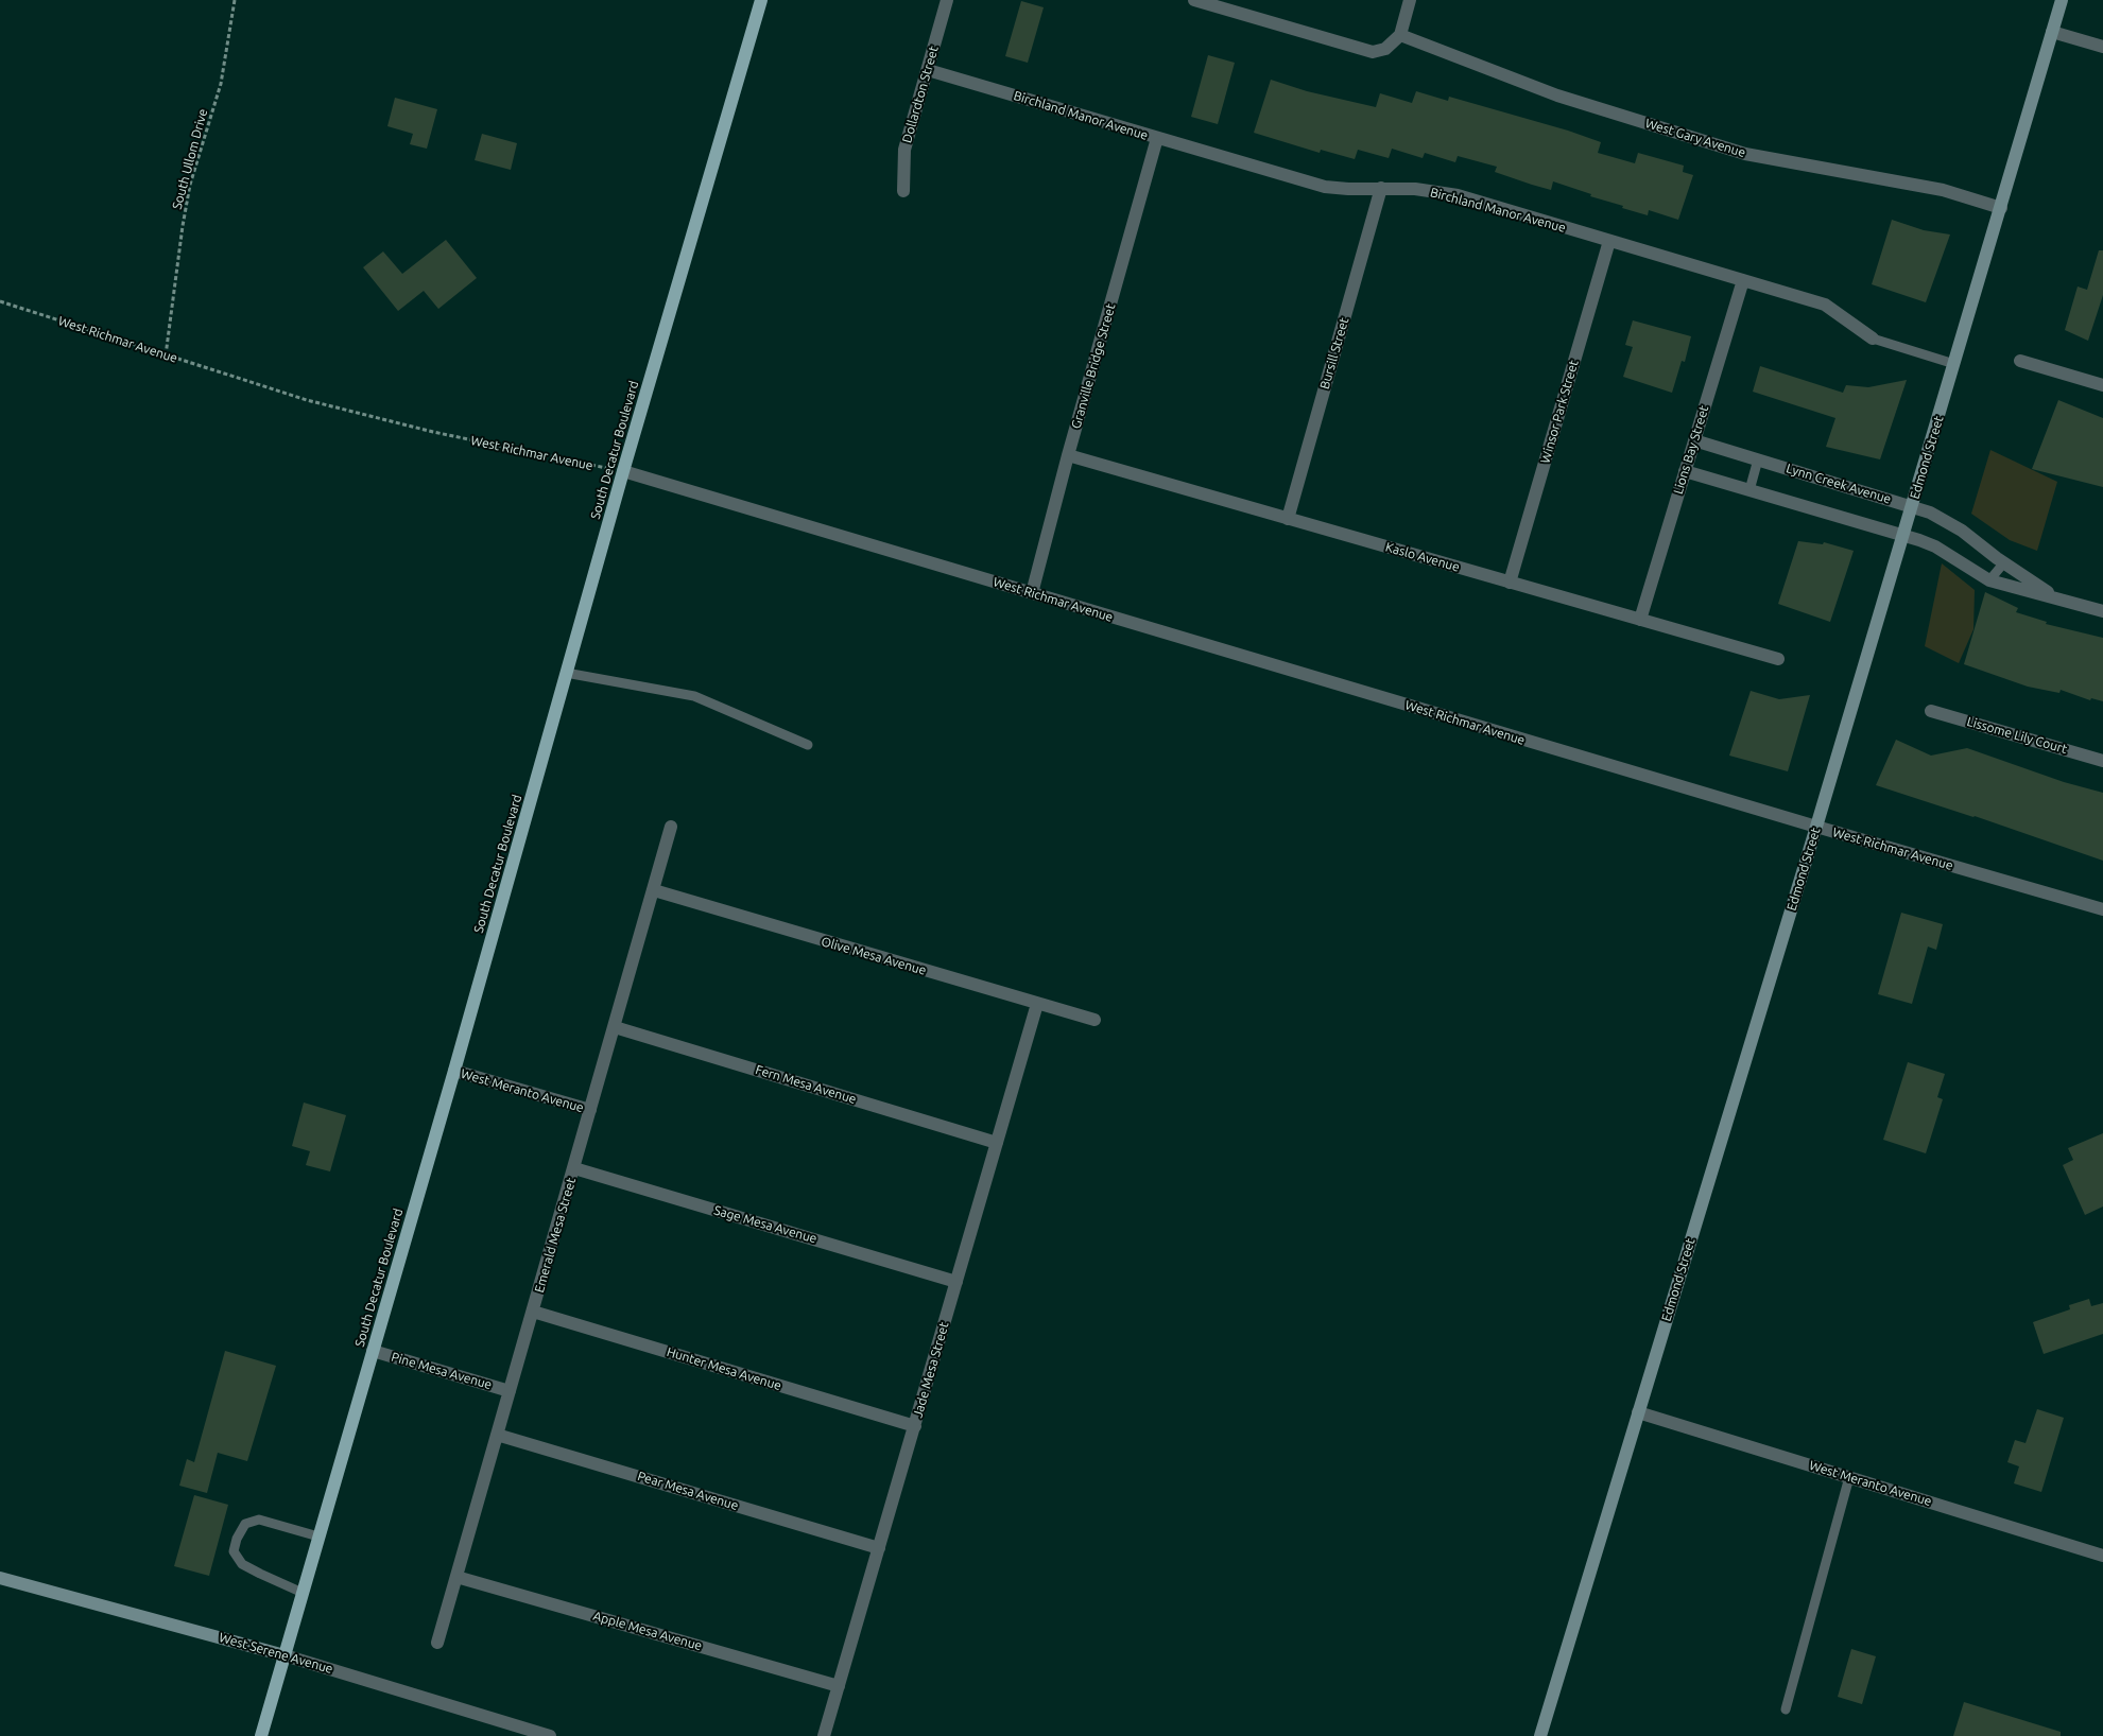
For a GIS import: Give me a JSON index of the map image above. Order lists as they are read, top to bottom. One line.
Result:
{"streets":{"main road":["South Decatur Boulevard"],"street":["Dollardton Street","Birchland Manor Avenue","West Gary Avenue","West Richmar Avenue","Bursill Street","Granville Bridge Street","Winsor Park Street","Lions Bay Street","Edmond Street","Lynn Creek Avenue","Kaslo Avenue","Lissome Lily Court","Olive Mesa Avenue","Fern Mesa Avenue","West Meranto Avenue","Sage Mesa Avenue","Emerald Mesa Street","Hunter Mesa Avenue","Jade Mesa Street","Pine Mesa Avenue","Pear Mesa Avenue","Apple Mesa Avenue","West Serene Avenue"],"path":["South Ullom Drive"]},"crossings":[["Dollardton Street","Birchland Manor Avenue"],["Birchland Manor Avenue","Bursill Street"],["Birchland Manor Avenue","Granville Bridge Street"],["Birchland Manor Avenue","Winsor Park Street"],["Birchland Manor Avenue","Lions Bay Street"],["West Gary Avenue","Edmond Street"],["South Ullom Drive","West Richmar Avenue"],["West Richmar Avenue","Granville Bridge Street"],["West Richmar Avenue","South Decatur Boulevard"],["West Richmar Avenue","Edmond Street"],["Bursill Street","Kaslo Avenue"],["Granville Bridge Street","Kaslo Avenue"],["Winsor Park Street","Kaslo Avenue"],["South Decatur Boulevard","West Meranto Avenue"],["South Decatur Boulevard","Pine Mesa Avenue"],["South Decatur Boulevard","West Serene Avenue"],["Lions Bay Street","Lynn Creek Avenue"],["Lions Bay Street","Kaslo Avenue"],["Edmond Street","Lynn Creek Avenue"],["Edmond Street","West Meranto Avenue"],["Olive Mesa Avenue","Emerald Mesa Street"],["Olive Mesa Avenue","Jade Mesa Street"],["Fern Mesa Avenue","Emerald Mesa Street"],["Fern Mesa Avenue","Jade Mesa Street"],["West Meranto Avenue","Emerald Mesa Street"],["Sage Mesa Avenue","Emerald Mesa Street"],["Sage Mesa Avenue","Jade Mesa Street"],["Emerald Mesa Street","Hunter Mesa Avenue"],["Emerald Mesa Street","Pine Mesa Avenue"],["Emerald Mesa Street","Pear Mesa Avenue"],["Emerald Mesa Street","Apple Mesa Avenue"],["Hunter Mesa Avenue","Jade Mesa Street"],["Jade Mesa Street","Pear Mesa Avenue"],["Jade Mesa Street","Apple Mesa Avenue"]]}
